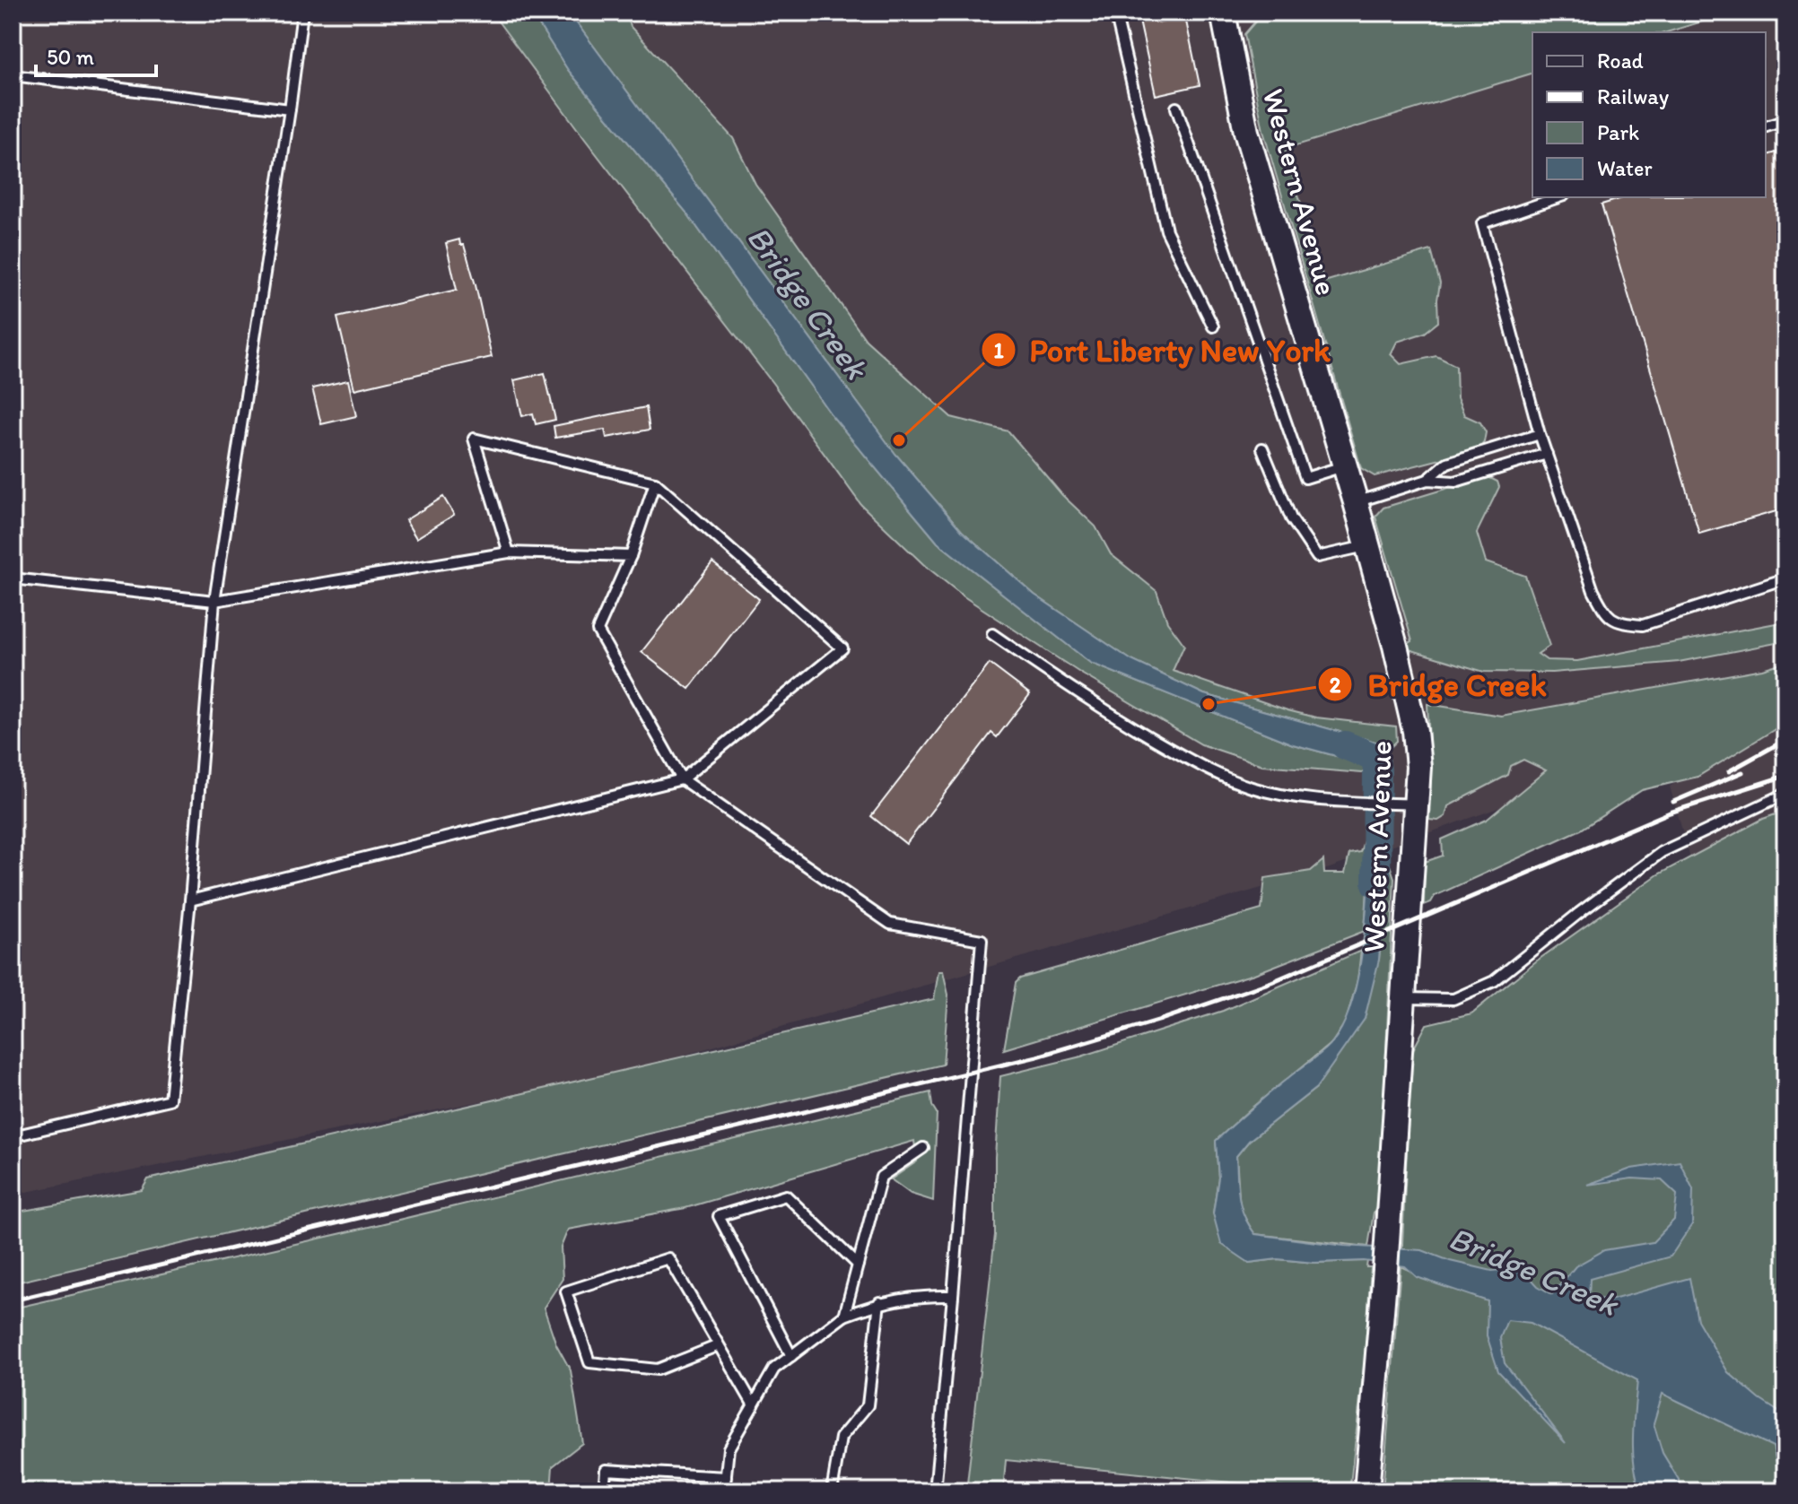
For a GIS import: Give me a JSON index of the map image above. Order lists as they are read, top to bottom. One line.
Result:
{"streets":{"street":["Western Avenue"]},"water":["Bridge Creek"],"places":["Port Liberty New York","Bridge Creek"],"legend":["Road","Railway","Park","Water"],"scale_bar":"50 m"}
